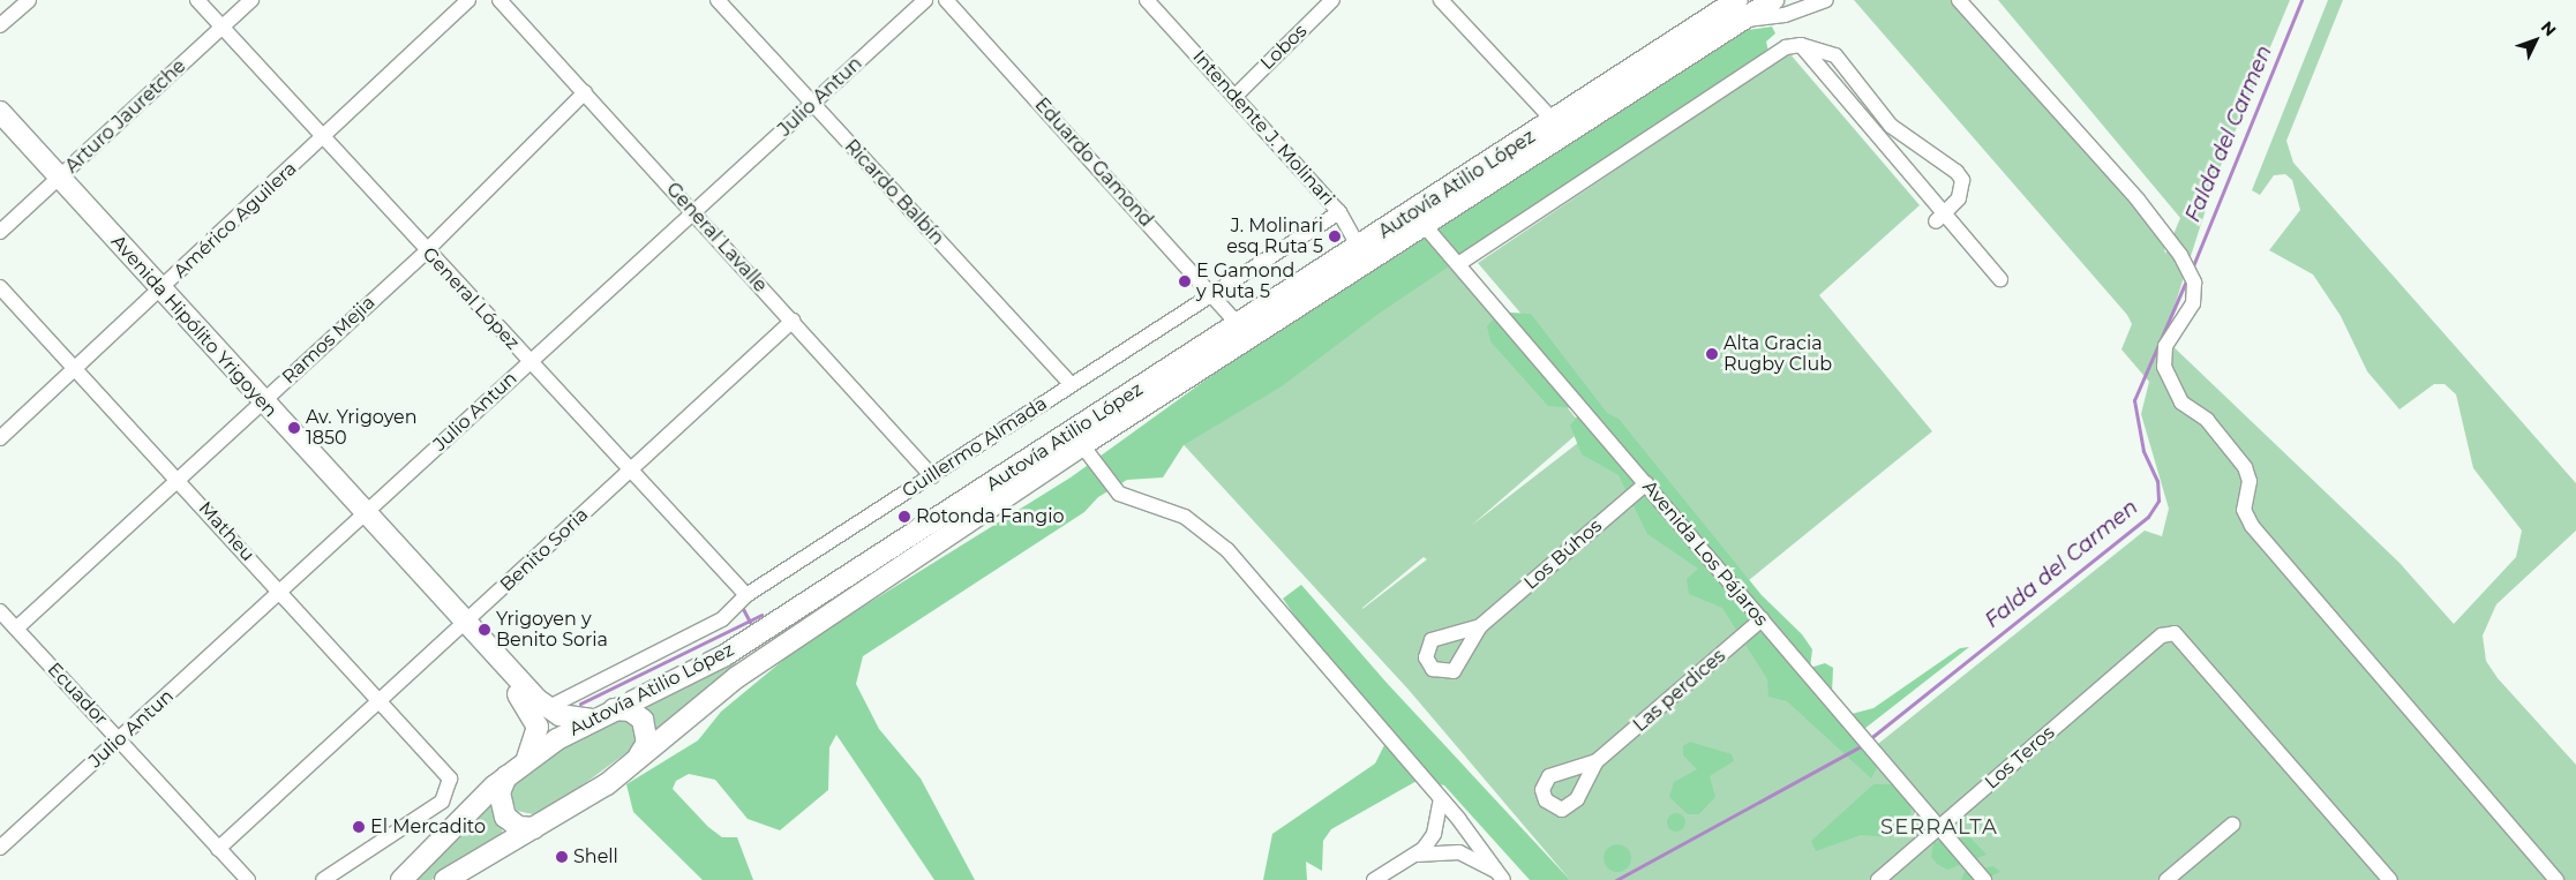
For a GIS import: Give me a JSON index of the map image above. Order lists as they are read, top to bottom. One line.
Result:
{"streets":{"main road":["Autovía Atilio López","Avenida Hipólito Yrigoyen"],"street":["Lobos","Julio Antun","Arturo Jauretche","Intendente J. Molinari","Eduardo Gamond","Ricardo Balbín","Américo Aguilera","General Lavalle","General López","Ramos Mejia","Guillermo Almada","Matheu","Benito Soria","Avenida Los Pájaros","Los Búhos","Las perdices","Ecuador","Los Teros"]},"crossings":[["Lobos","Intendente J. Molinari"],["Julio Antun","Ricardo Balbín"],["Julio Antun","General Lavalle"],["Julio Antun","General López"],["Julio Antun","Avenida Hipólito Yrigoyen"],["Julio Antun","Matheu"],["Julio Antun","Ecuador"],["Arturo Jauretche","General López"],["Arturo Jauretche","Avenida Hipólito Yrigoyen"],["Intendente J. Molinari","Autovía Atilio López"],["Intendente J. Molinari","Guillermo Almada"],["Eduardo Gamond","Autovía Atilio López"],["Eduardo Gamond","Guillermo Almada"],["Autovía Atilio López","Avenida Hipólito Yrigoyen"],["Autovía Atilio López","Avenida Los Pájaros"],["Ricardo Balbín","Guillermo Almada"],["Américo Aguilera","General López"],["Américo Aguilera","Avenida Hipólito Yrigoyen"],["Américo Aguilera","Matheu"],["General Lavalle","Ramos Mejia"],["General Lavalle","Guillermo Almada"],["General Lavalle","Benito Soria"],["General López","Ramos Mejia"],["General López","Guillermo Almada"],["General López","Benito Soria"],["Avenida Hipólito Yrigoyen","Ramos Mejia"],["Avenida Hipólito Yrigoyen","Guillermo Almada"],["Avenida Hipólito Yrigoyen","Benito Soria"],["Ramos Mejia","Matheu"],["Ramos Mejia","Ecuador"],["Matheu","Benito Soria"],["Benito Soria","Ecuador"],["Avenida Los Pájaros","Los Búhos"],["Avenida Los Pájaros","Las perdices"],["Avenida Los Pájaros","Los Teros"]],"districts":["SERRALTA"],"water":["Falda del Carmen"],"places":["J. Molinari esq Ruta 5","E Gamond y Ruta 5","Alta Gracia Rugby Club","Av. Yrigoyen 1850","Rotonda Fangio","Yrigoyen y Benito Soria","El Mercadito","Shell"],"north":"top right"}
